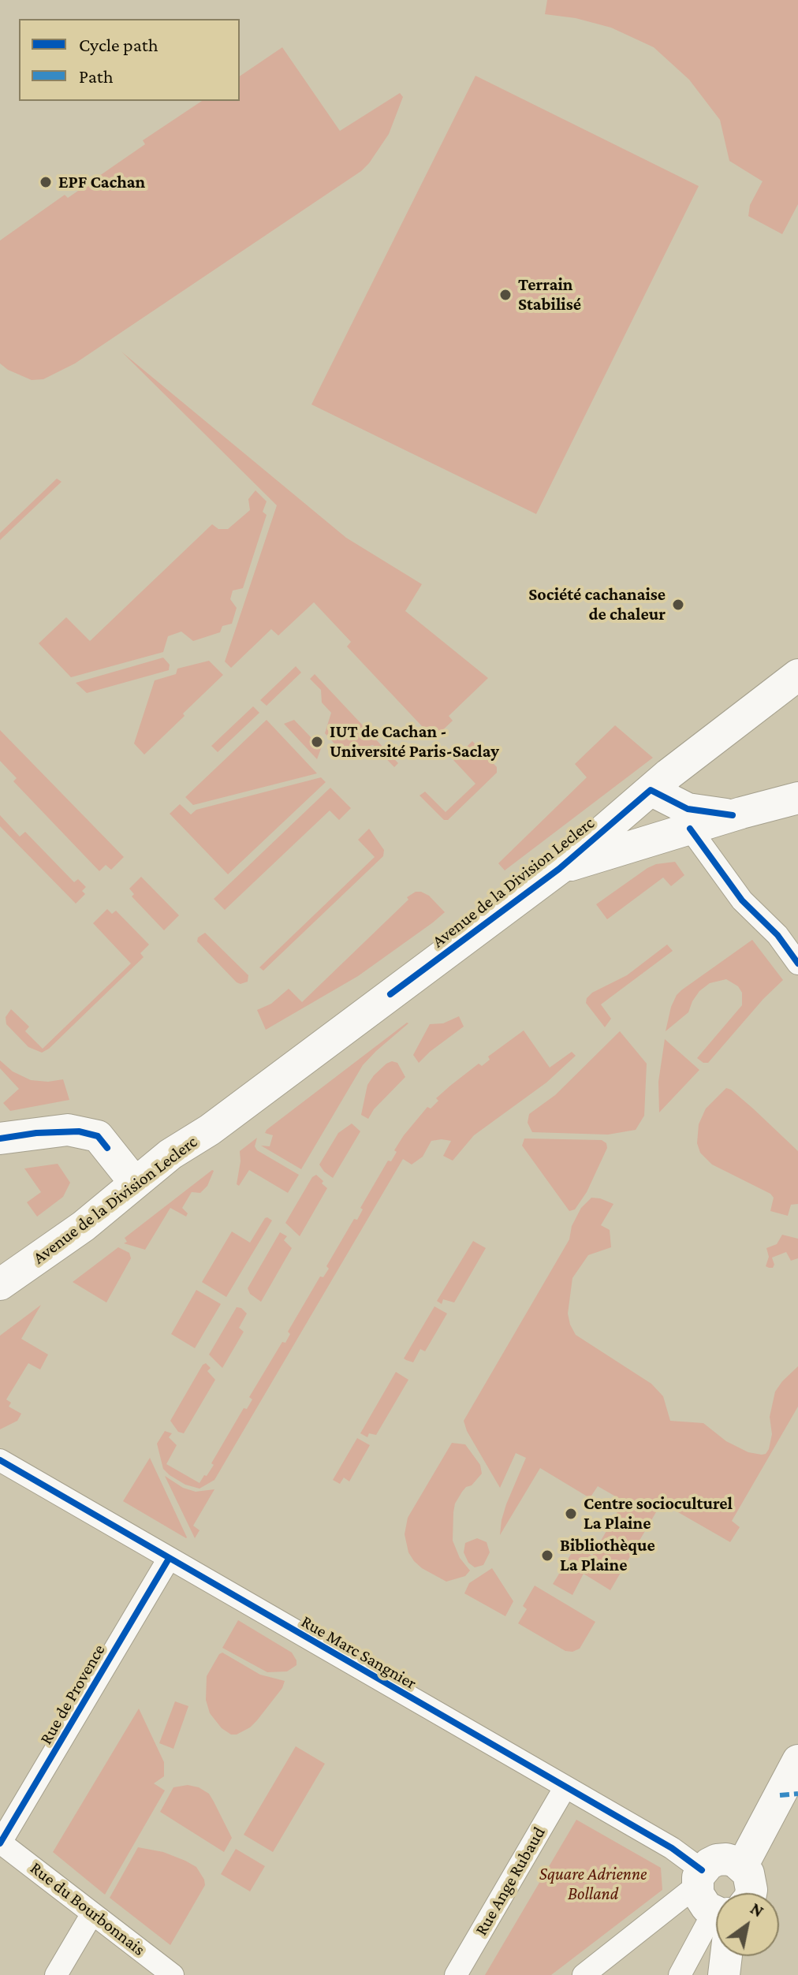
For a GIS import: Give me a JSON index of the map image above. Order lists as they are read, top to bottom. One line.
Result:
{"streets":{"main road":["Avenue de la Division Leclerc"],"street":["Rue Marc Sangnier","Rue de Provence","Rue Ange Rubaud","Rue du Bourbonnais"]},"crossings":[["Rue Marc Sangnier","Rue de Provence"],["Rue Marc Sangnier","Rue Ange Rubaud"],["Rue de Provence","Rue du Bourbonnais"]],"parks":["Square Adrienne Bolland"],"places":["EPF Cachan","Terrain Stabilisé","Société cachanaise de chaleur","IUT de Cachan - Université Paris-Saclay","Centre socioculturel La Plaine","Bibliothèque La Plaine"],"legend":["Cycle path","Path"],"north":"top right"}
